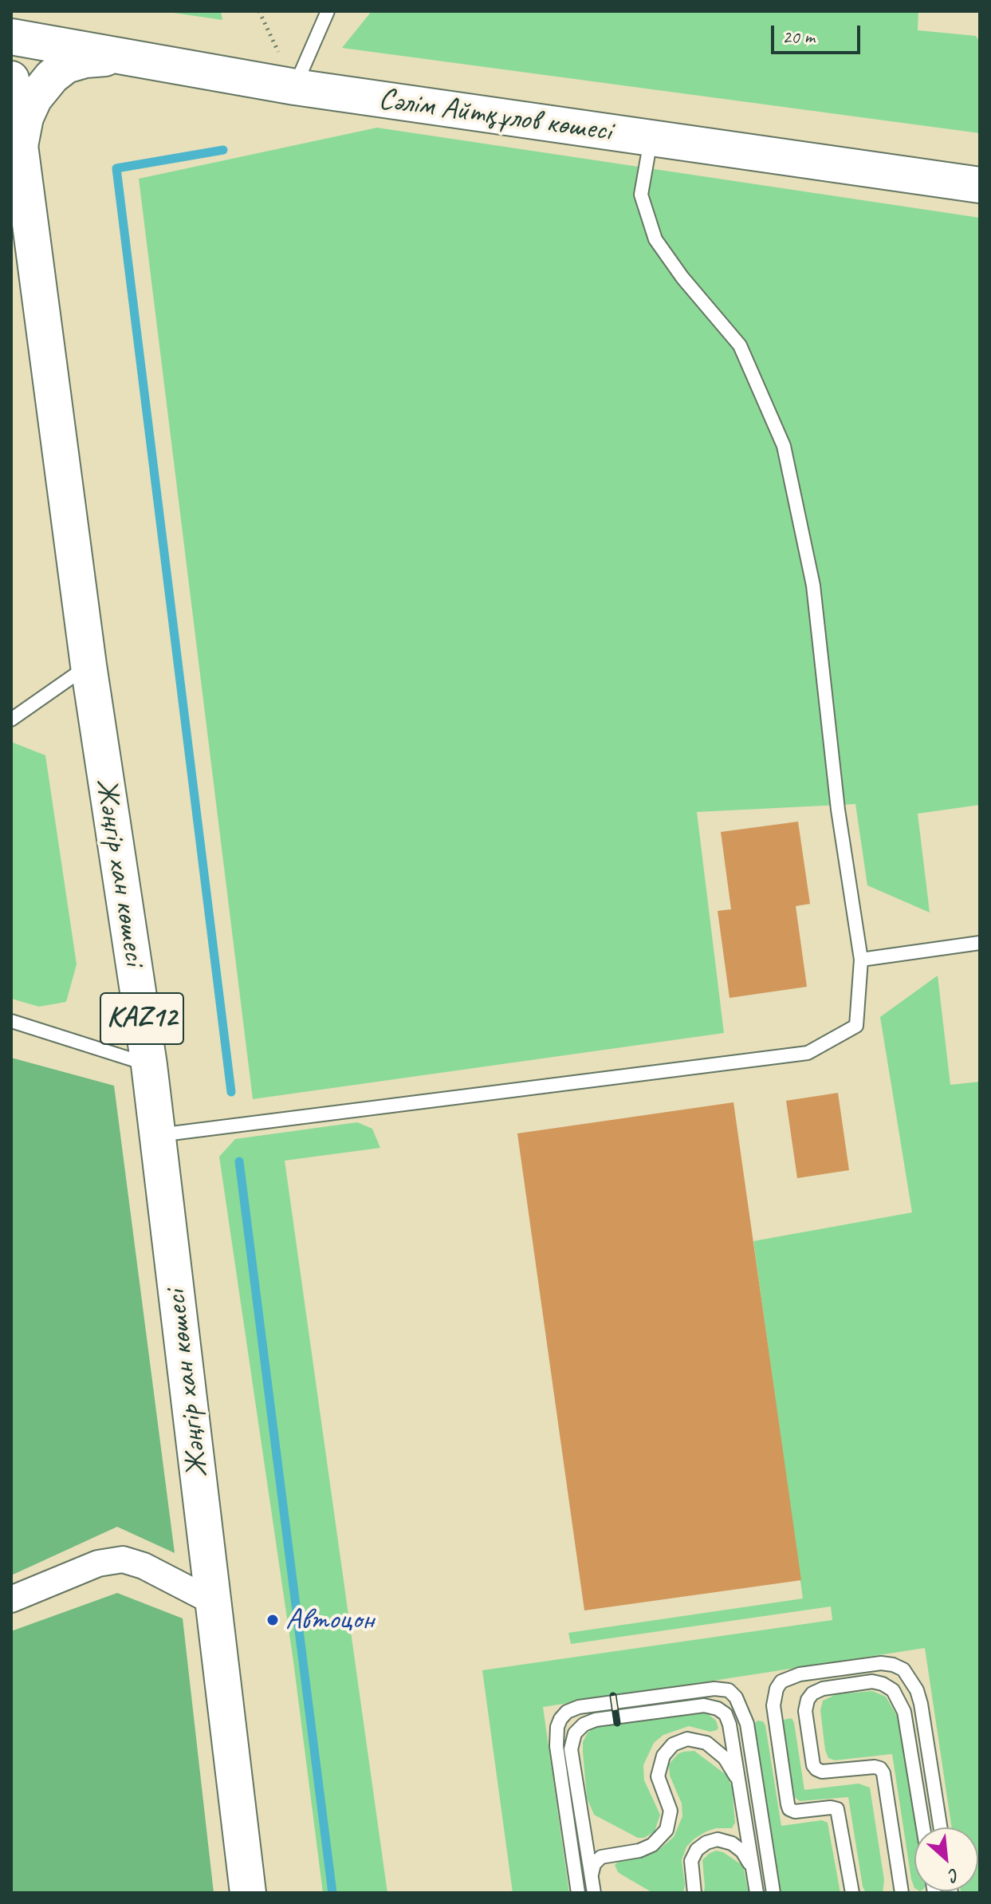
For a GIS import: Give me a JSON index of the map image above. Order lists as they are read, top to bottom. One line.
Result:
{"streets":{"main road":["Сәлім Айтқұлов көшесі","Жәңгір хан көшесі","KAZ12"]},"places":["Автоцон"],"scale_bar":"20 m","north":"bottom right"}
